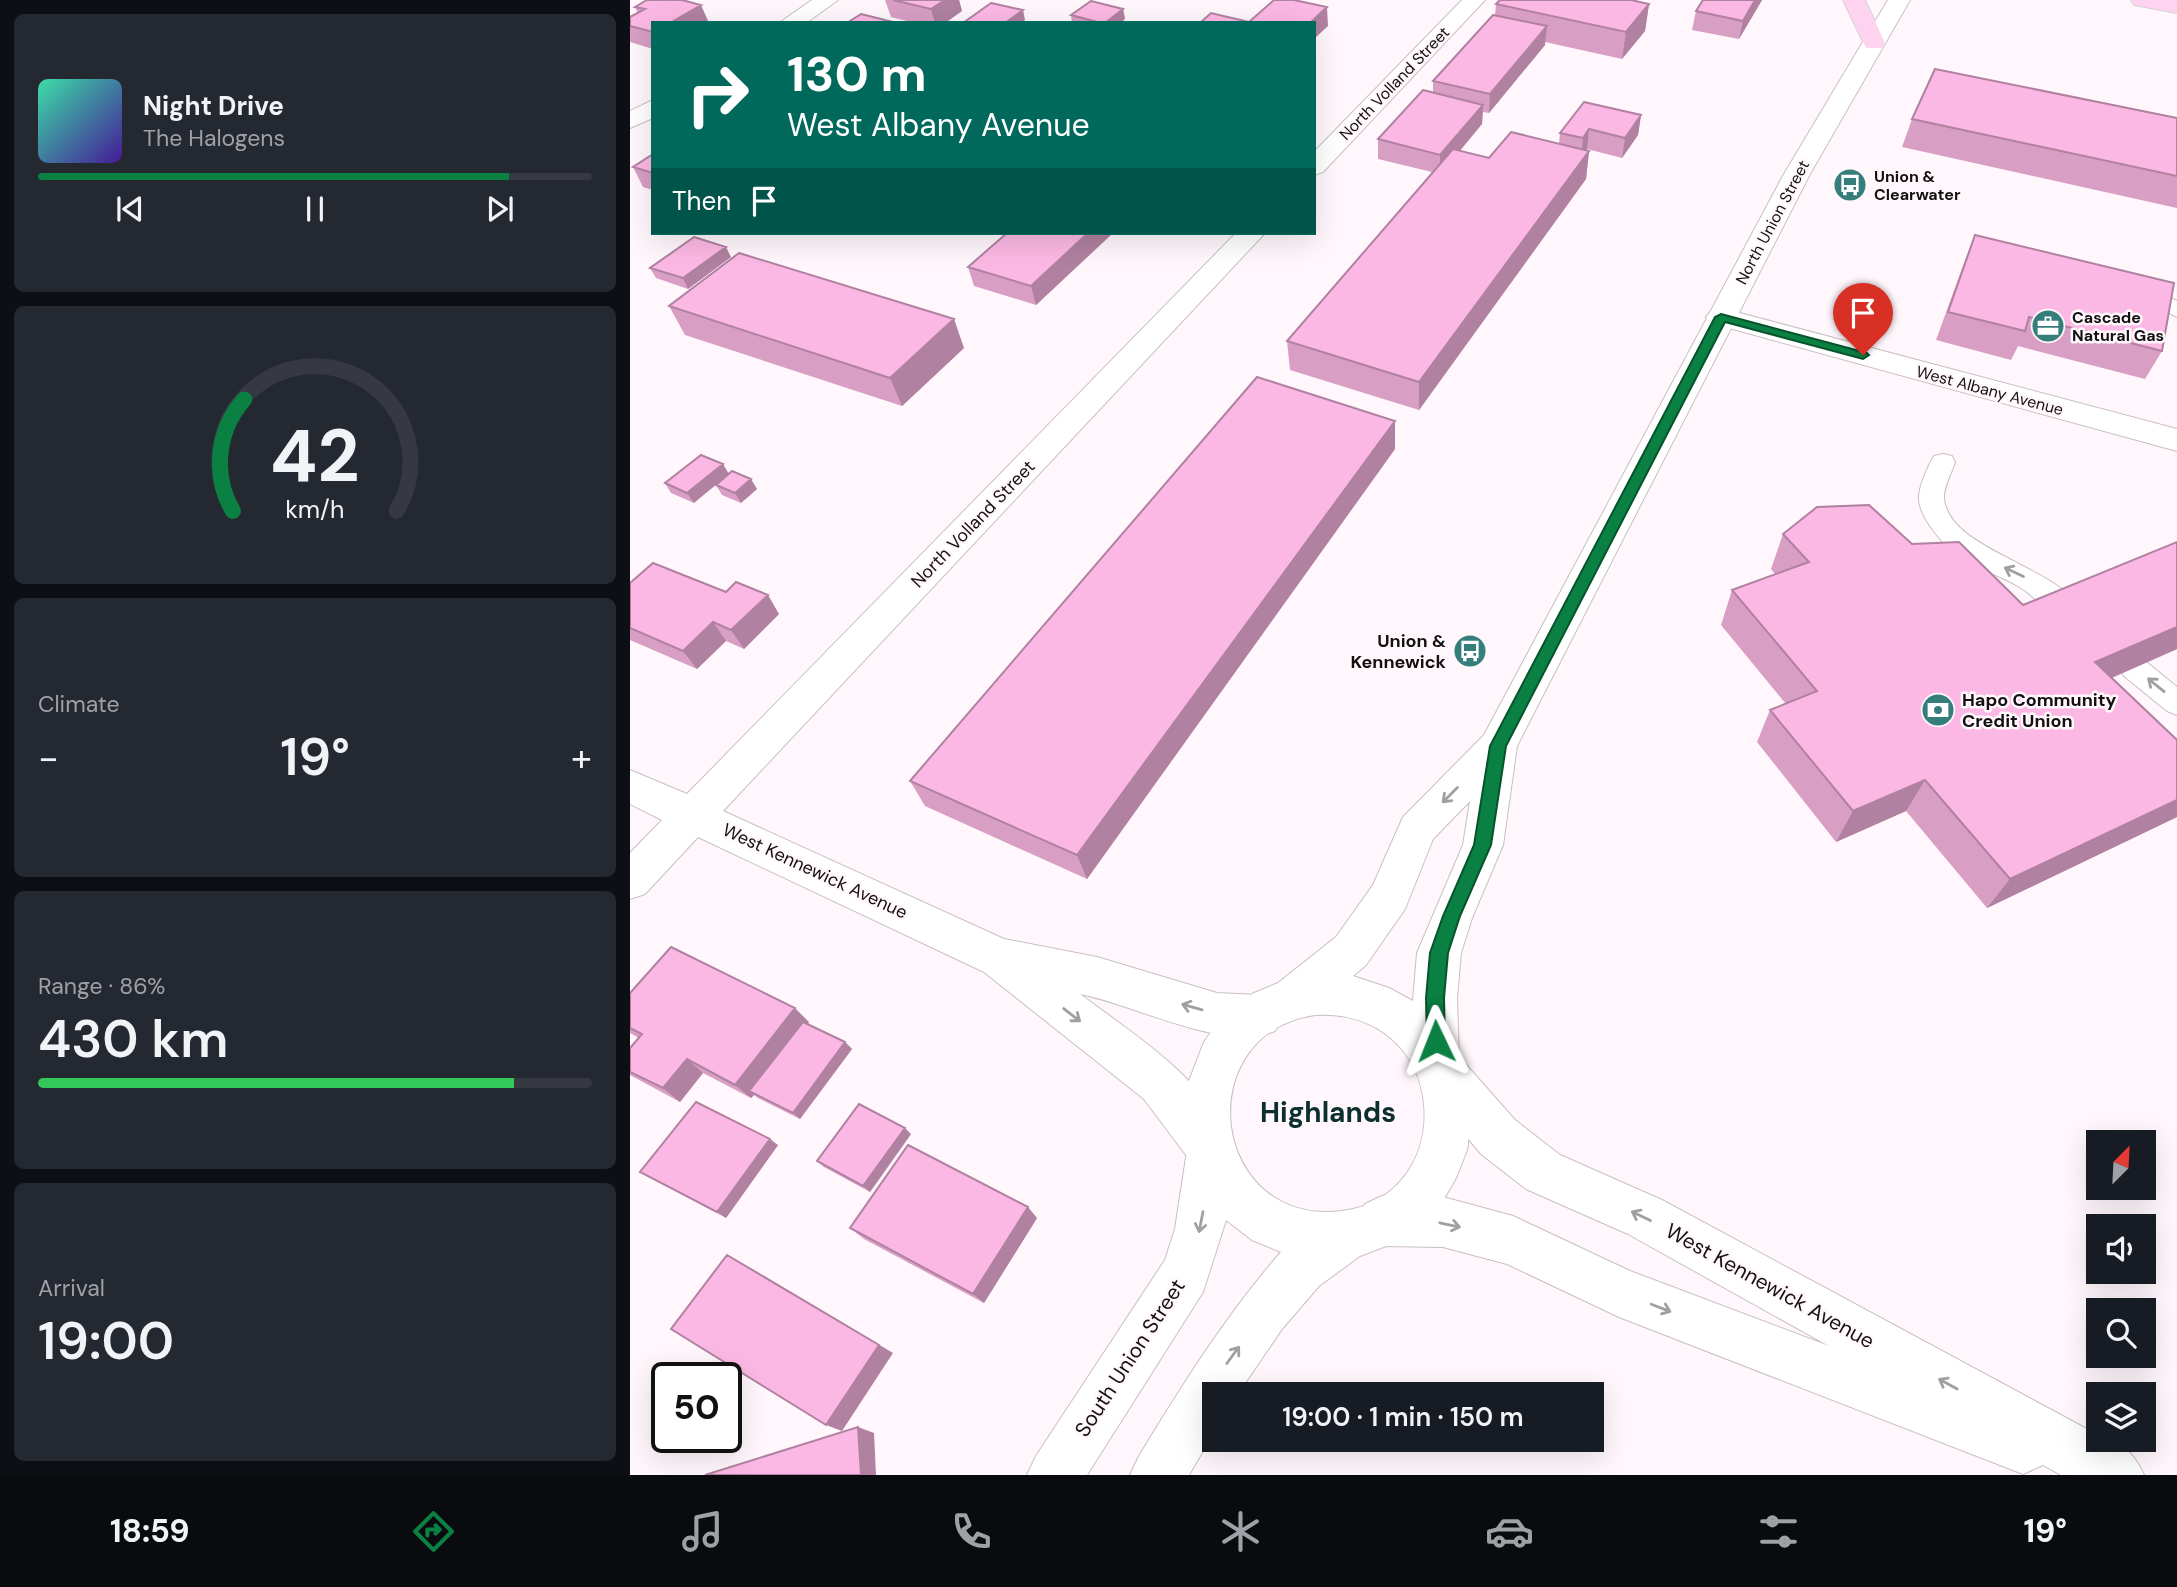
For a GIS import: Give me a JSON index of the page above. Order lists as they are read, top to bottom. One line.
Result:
{"streets":{"street":["North Volland Street","North Union Street","West Albany Avenue","West Kennewick Avenue","South Union Street"]},"crossings":[["North Volland Street","West Kennewick Avenue"],["North Union Street","West Albany Avenue"],["North Union Street","West Kennewick Avenue"],["North Union Street","South Union Street"],["West Kennewick Avenue","South Union Street"]],"districts":["Highlands"],"places":{"bus stop":["Union & Clearwater","Union & Kennewick"],"office":["Cascade Natural Gas"],"bank":["Hapo Community Credit Union"]},"north":"top right","page":{"turn":["130 m","West Albany Avenue"],"song":["Night Drive","The Halogens"],"then":"Then","tile":["Climate",["Range · 86%","430 km"],["Arrival","19:00"]],"heat":["−","19°","+"],"limit":"50","trip":"19:00 · 1 min · 150 m","tabs":["18:59","19°"],"gauge":["42","km/h"]}}
